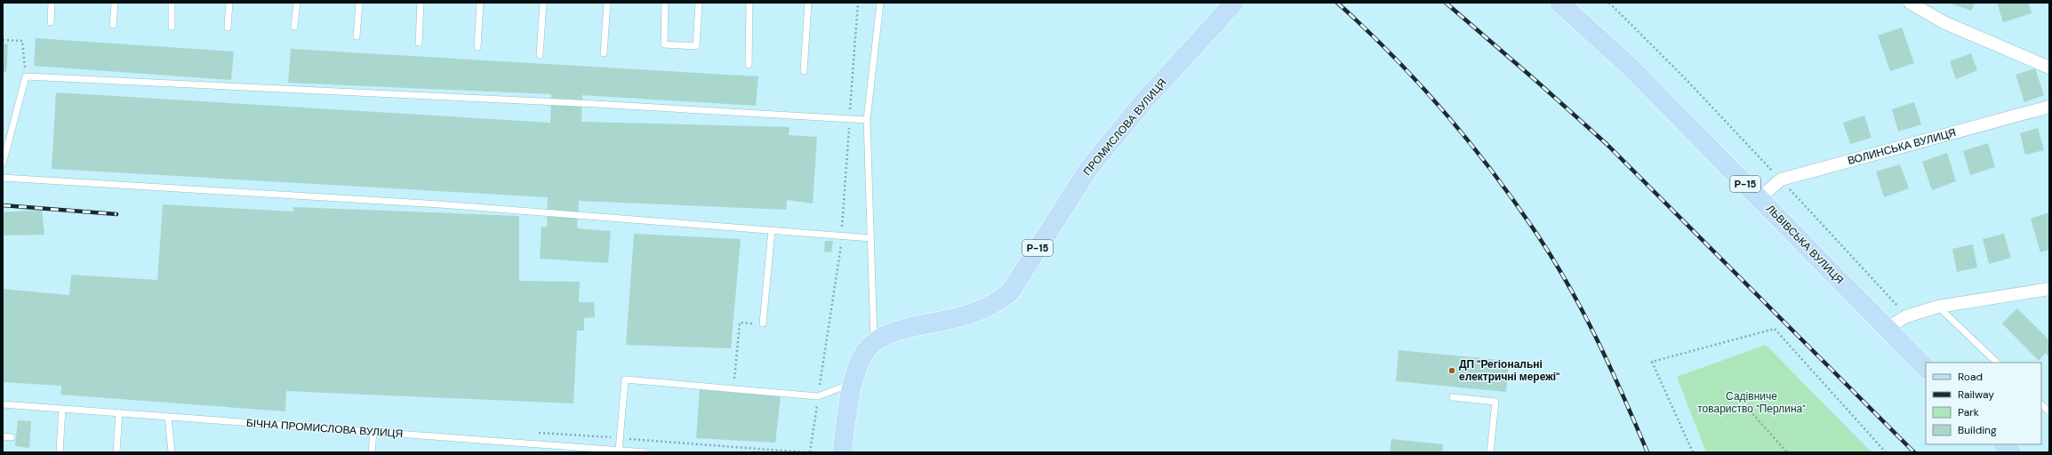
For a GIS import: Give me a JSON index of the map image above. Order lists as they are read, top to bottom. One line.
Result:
{"streets":{"main road":["ПРОМИСЛОВА ВУЛИЦЯ","Р-15","ЛЬВІВСЬКА ВУЛИЦЯ"],"street":["ВОЛИНСЬКА ВУЛИЦЯ"],"lane":["БІЧНА ПРОМИСЛОВА ВУЛИЦЯ"]},"crossings":[["ВОЛИНСЬКА ВУЛИЦЯ","ЛЬВІВСЬКА ВУЛИЦЯ"]],"parks":["Садівниче товариство \"Перлина\""],"places":["ДП \"Регіональні електричні мережі\""],"legend":["Road","Railway","Park","Building"]}
